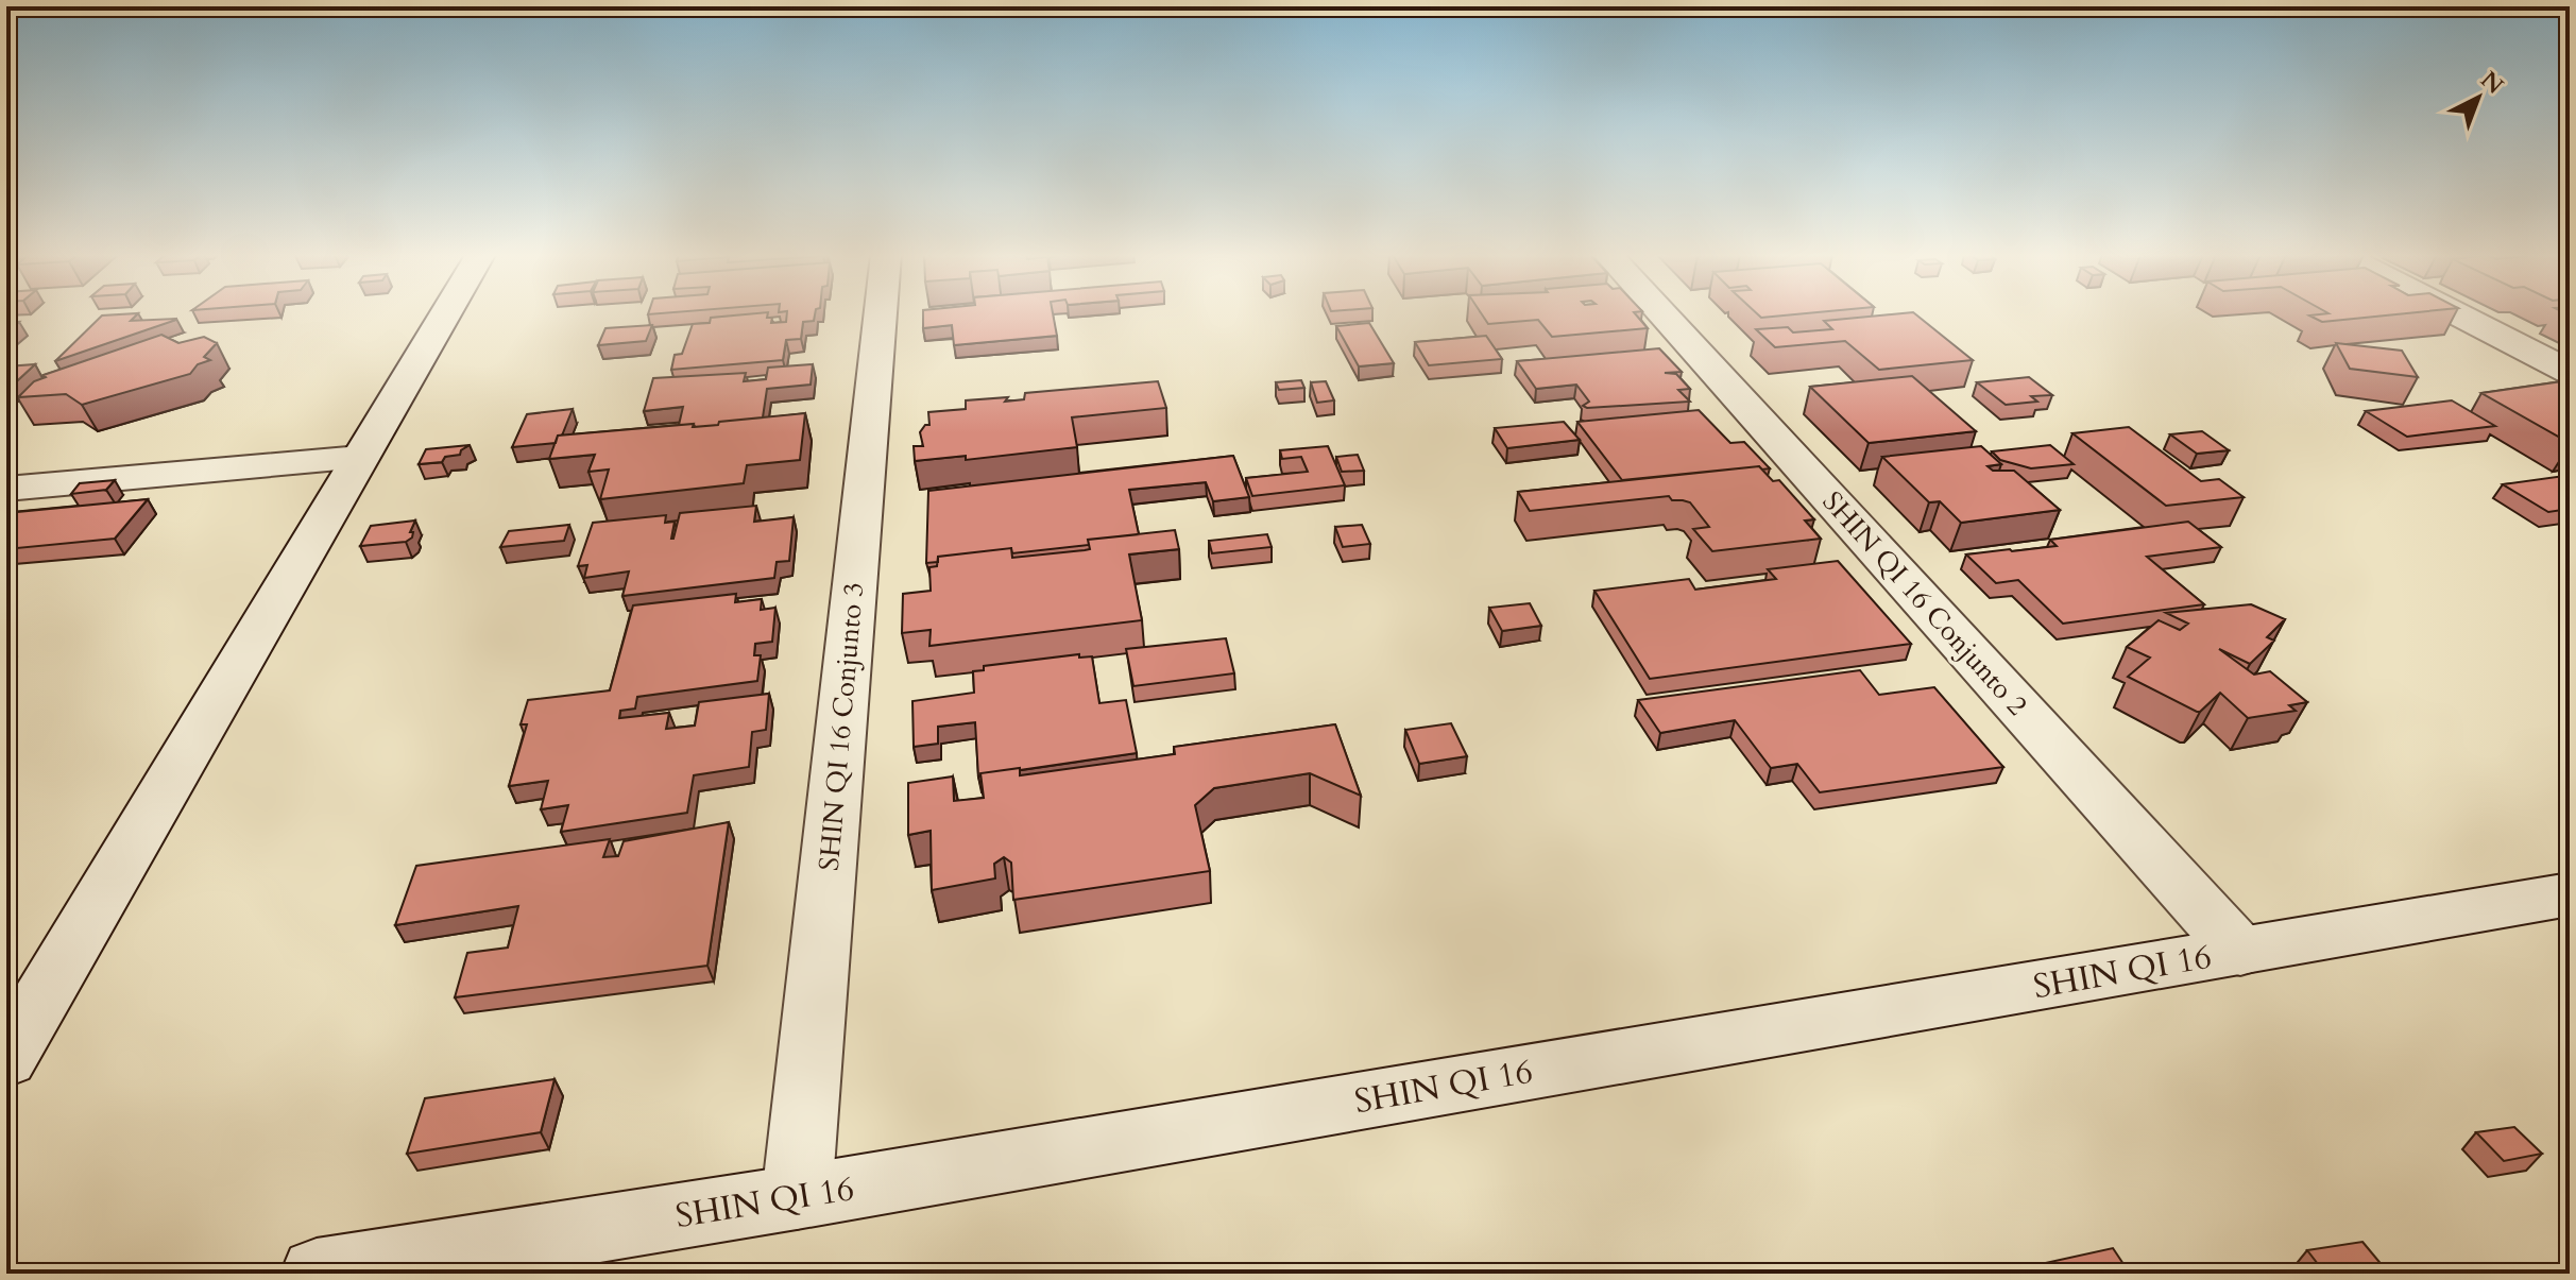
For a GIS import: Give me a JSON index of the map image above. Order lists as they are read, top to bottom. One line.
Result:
{"streets":{"street":["SHIN QI 16 Conjunto 2","SHIN QI 16 Conjunto 3","SHIN QI 16"]},"crossings":[["SHIN QI 16 Conjunto 2","SHIN QI 16"],["SHIN QI 16 Conjunto 3","SHIN QI 16"]],"north":"top right"}
